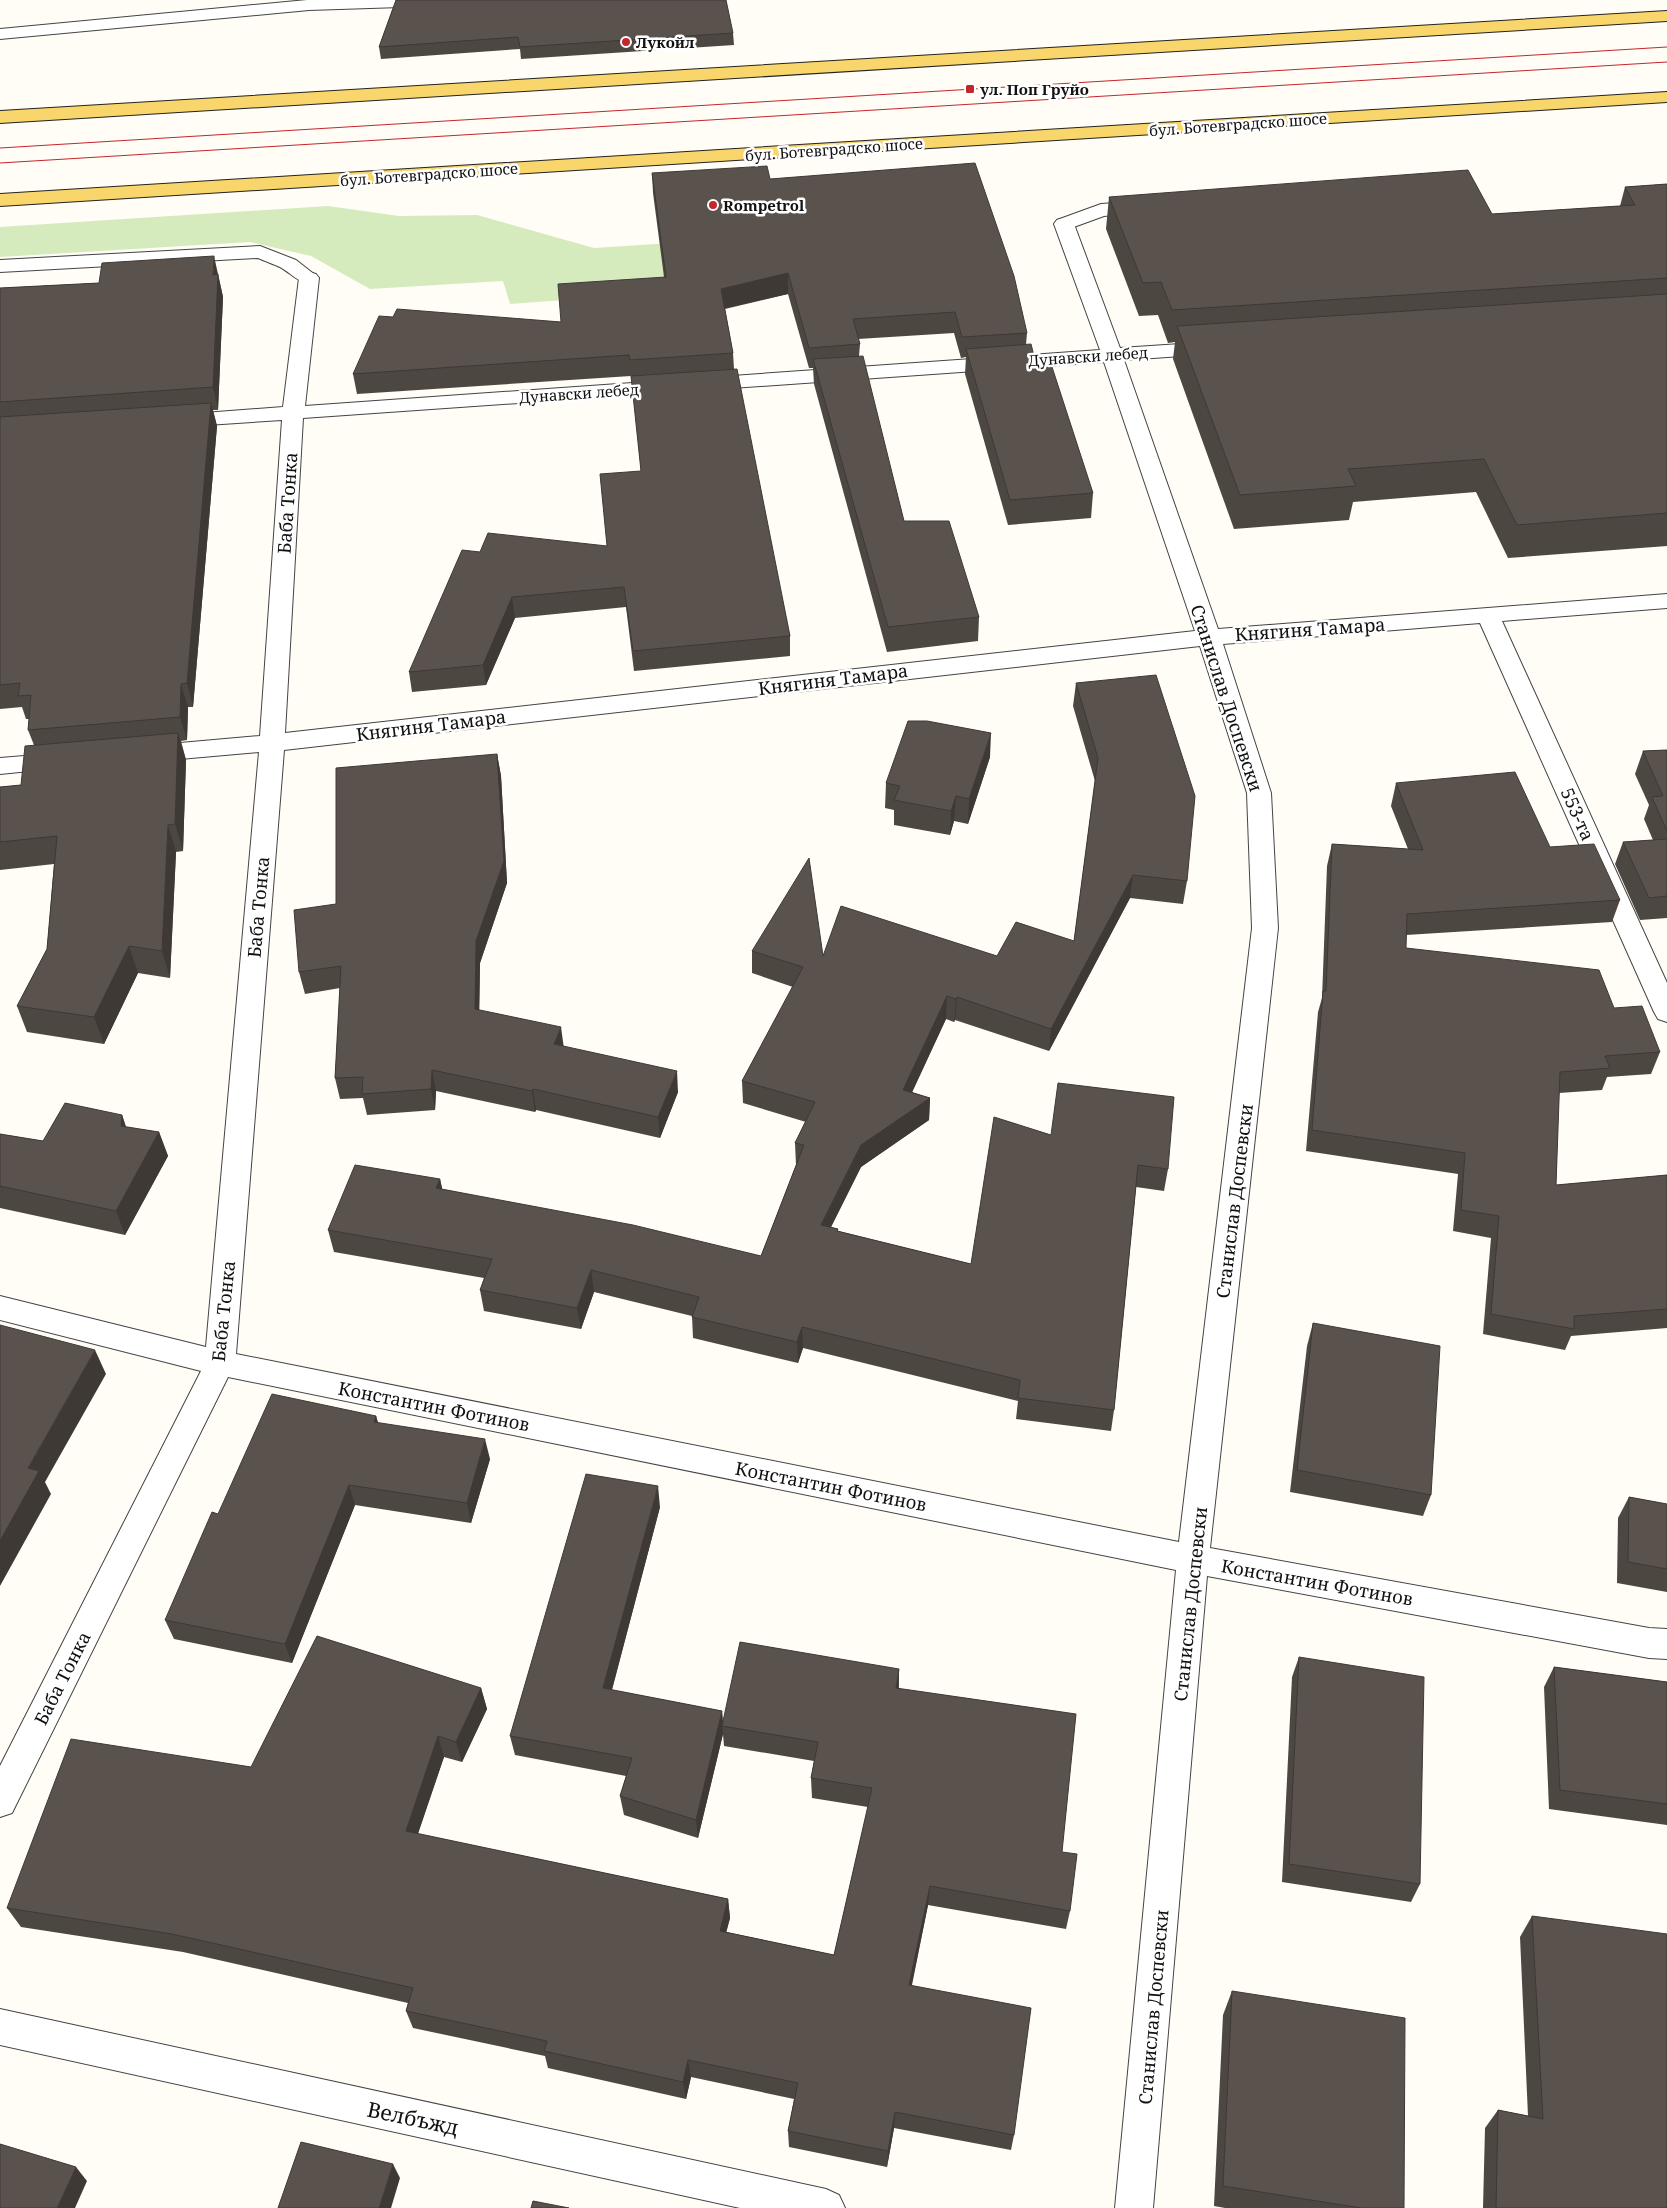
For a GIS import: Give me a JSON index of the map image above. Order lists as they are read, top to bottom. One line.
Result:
{"streets":{"main road":["бул. Ботевградско шосе"],"street":["Дунавски лебед","Баба Тонка","Княгиня Тамара","Станислав Доспевски","553-та","Константин Фотинов","Велбъжд"]},"crossings":[["Дунавски лебед","Баба Тонка"],["Дунавски лебед","Станислав Доспевски"],["Баба Тонка","Княгиня Тамара"],["Баба Тонка","Константин Фотинов"],["Княгиня Тамара","Станислав Доспевски"],["Княгиня Тамара","553-та"],["Станислав Доспевски","Константин Фотинов"]],"places":{"other":["Лукойл","Rompetrol"],"transit":["ул. Поп Груйо"]}}
